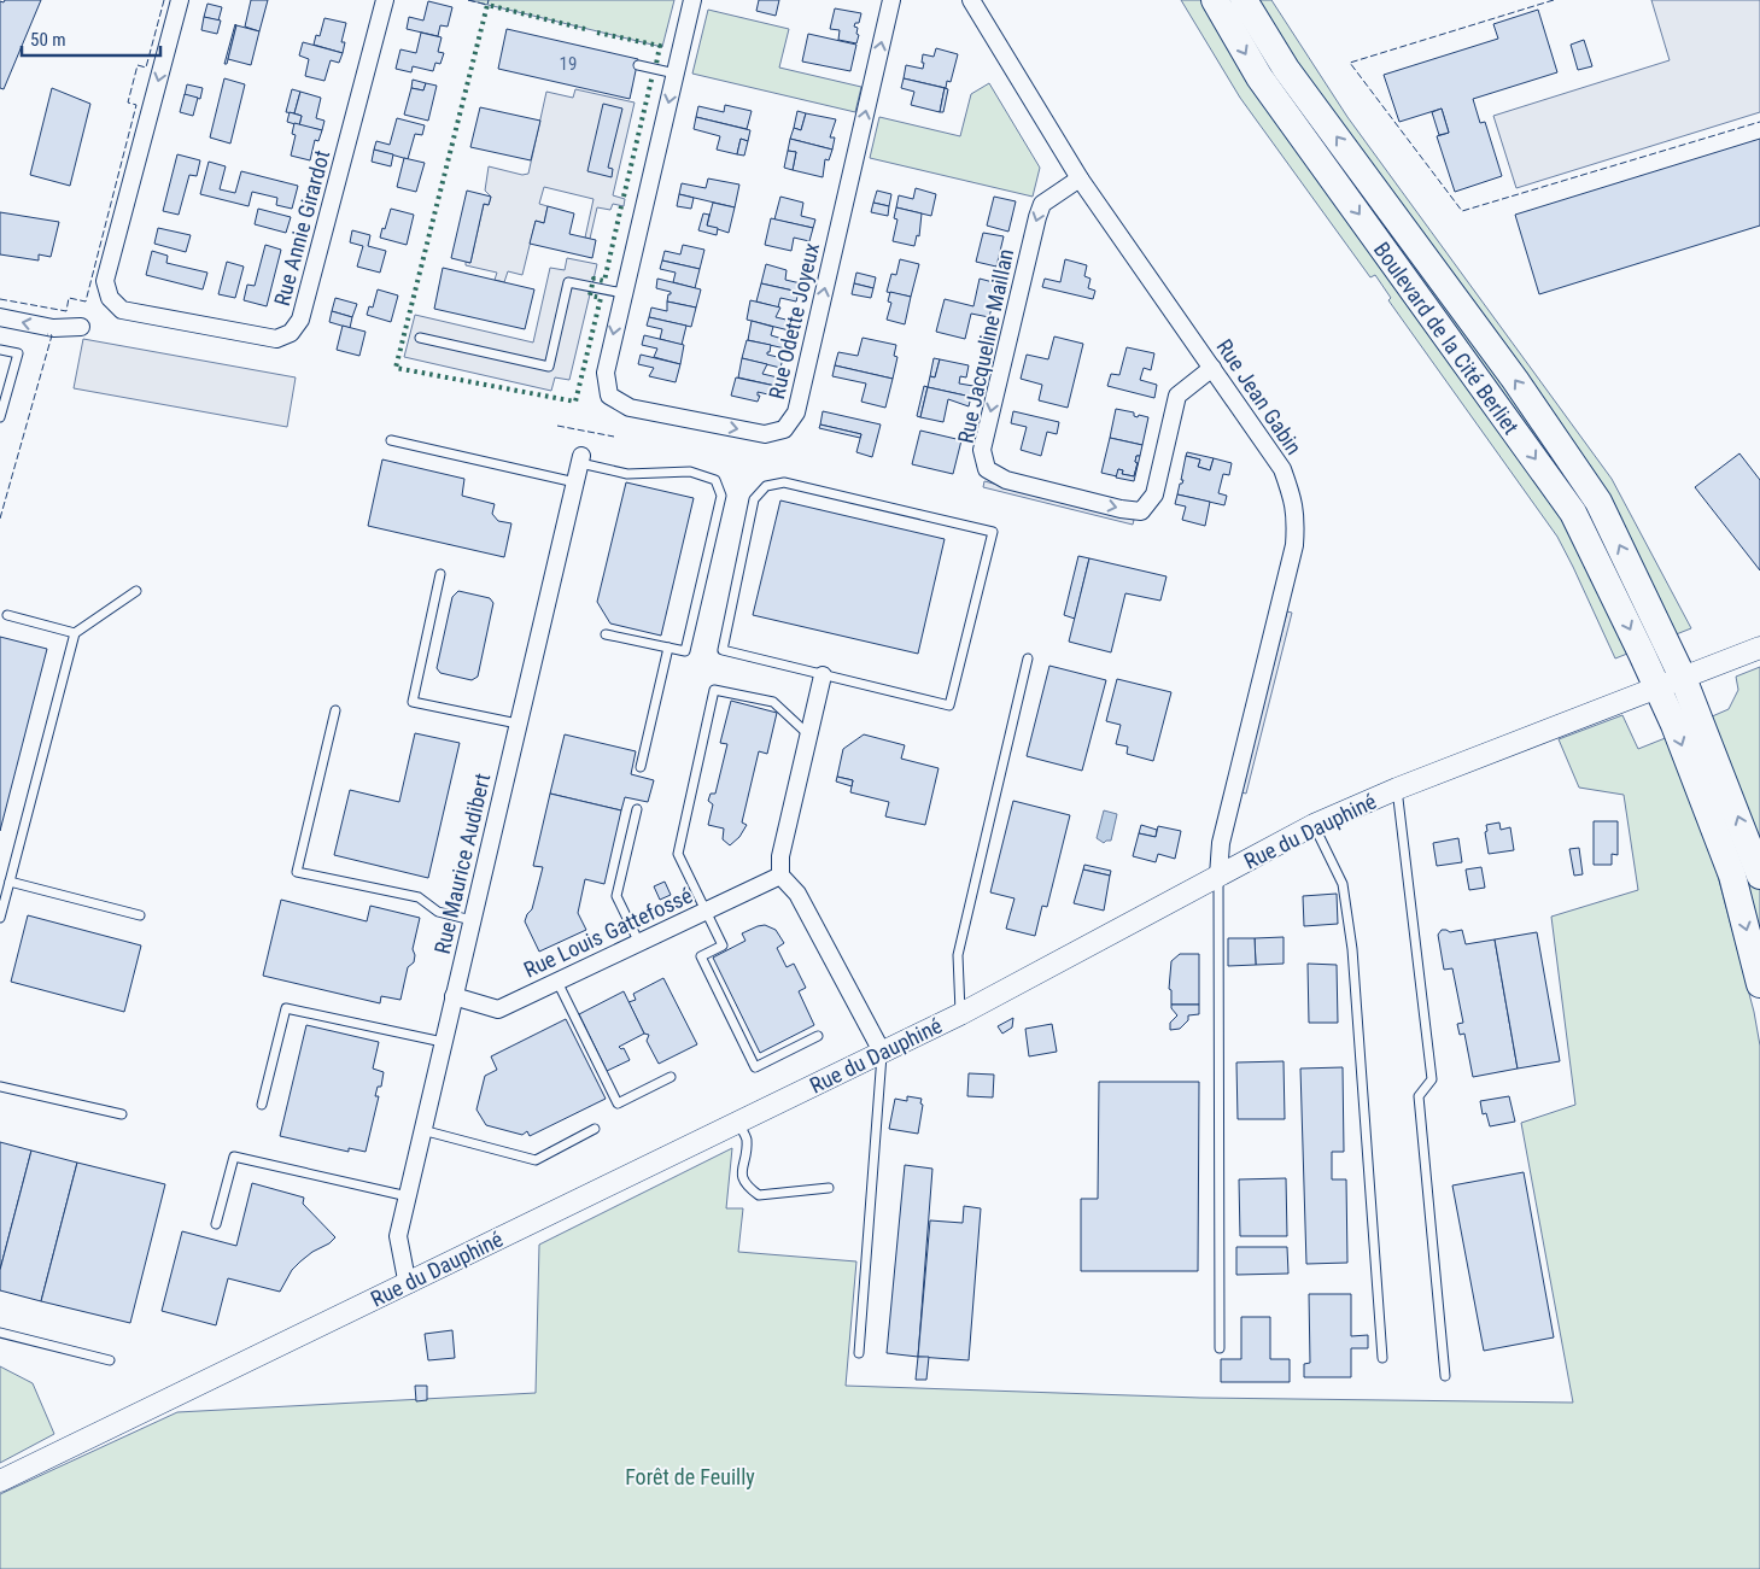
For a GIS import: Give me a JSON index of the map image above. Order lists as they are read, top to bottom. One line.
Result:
{"streets":{"main road":["Boulevard de la Cité Berliet"],"street":["Rue Annie Girardot","Rue Odette Joyeux","Rue Jacqueline Maillan","Rue Jean Gabin","Rue du Dauphiné","Rue Maurice Audibert","Rue Louis Gattefossé"]},"crossings":[["Boulevard de la Cité Berliet","Rue du Dauphiné"],["Rue Jacqueline Maillan","Rue Jean Gabin"],["Rue Jean Gabin","Rue du Dauphiné"],["Rue du Dauphiné","Rue Maurice Audibert"],["Rue Maurice Audibert","Rue Louis Gattefossé"]],"parks":["Forêt de Feuilly"],"house_numbers":["19"],"scale_bar":"50 m"}
